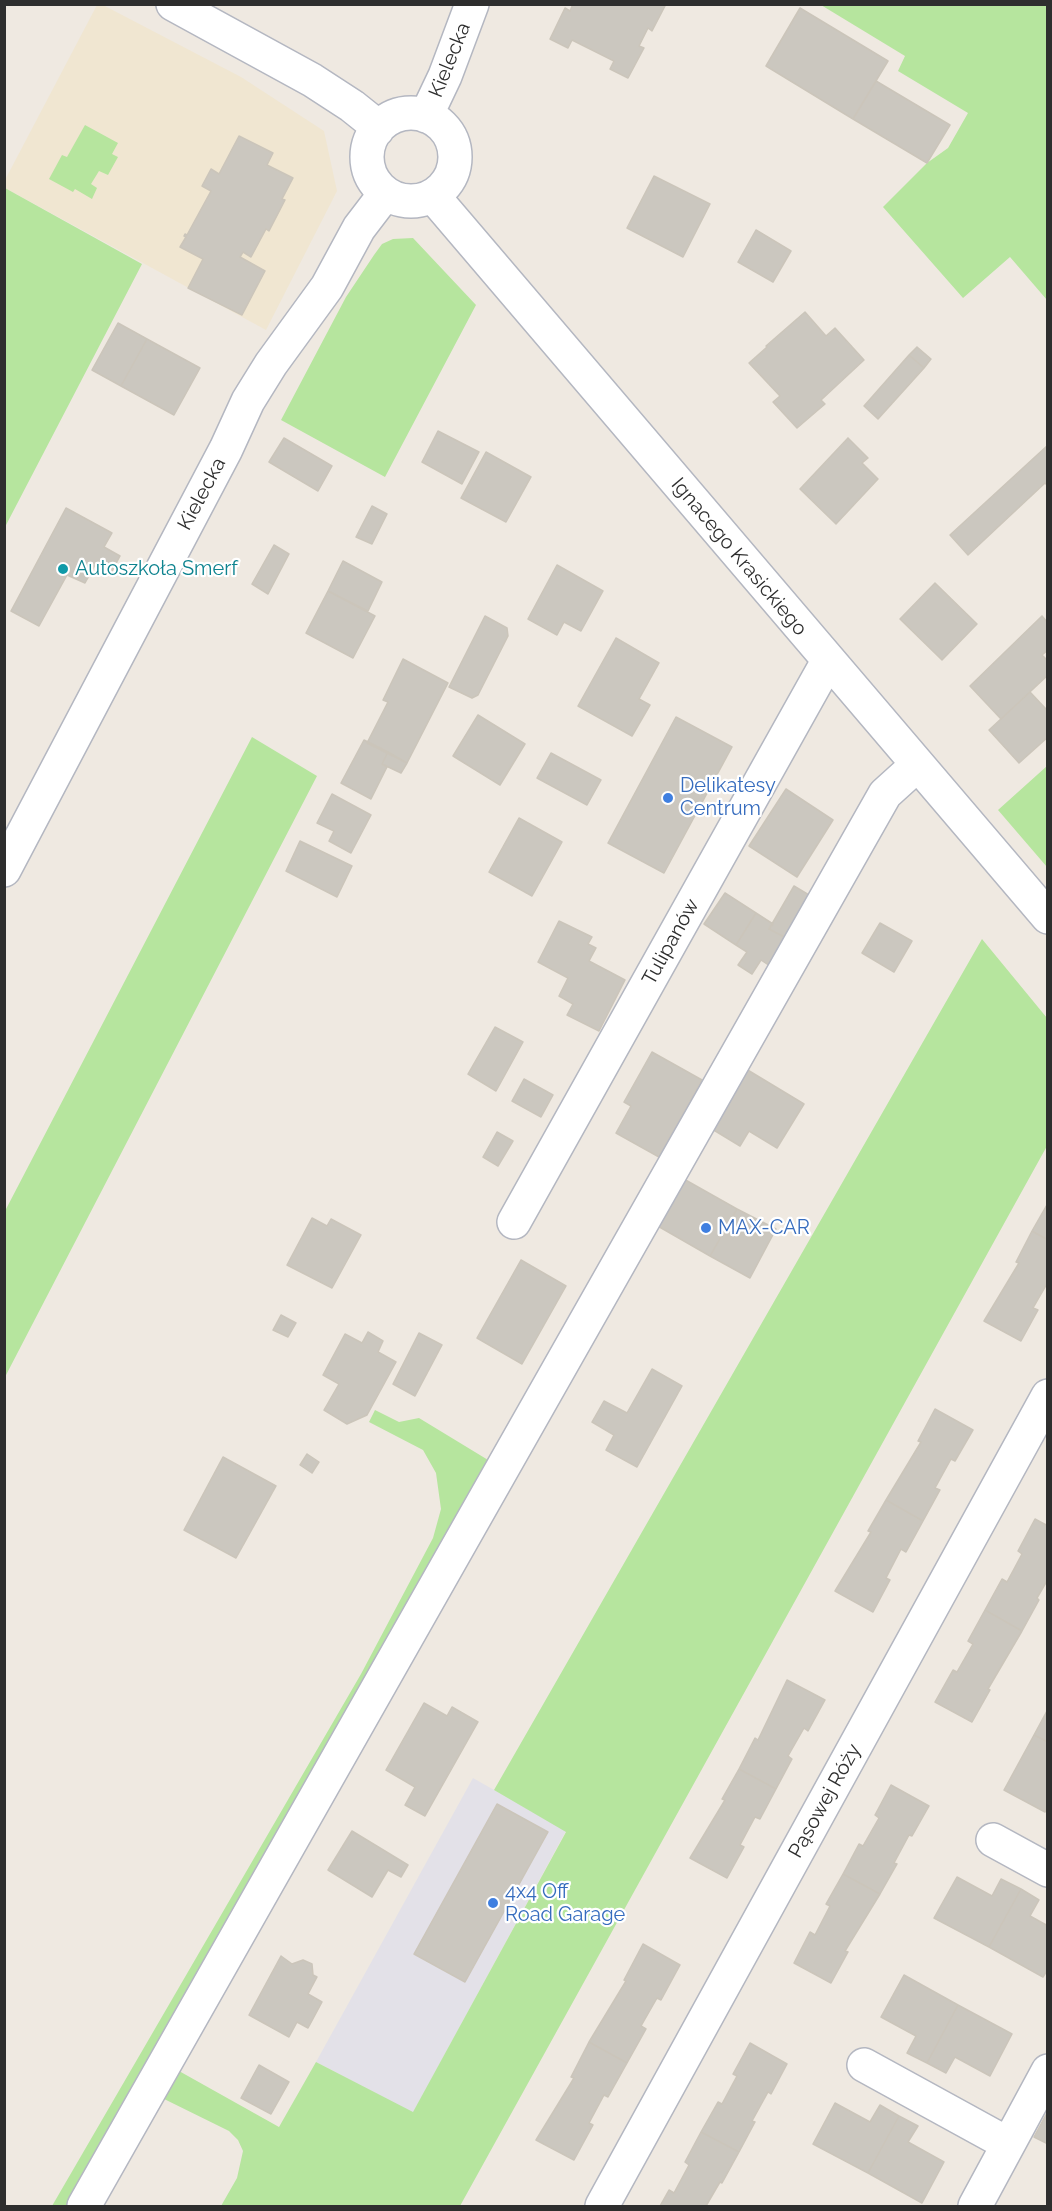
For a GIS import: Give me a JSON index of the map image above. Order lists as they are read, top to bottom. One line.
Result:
{"streets":{"street":["Kielecka","Ignacego Krasickiego","Tulipanów","Pąsowej Róży"]},"crossings":[["Kielecka","Ignacego Krasickiego"],["Ignacego Krasickiego","Tulipanów"]],"places":["Autoszkoła Smerf","Delikatesy Centrum","MAX-CAR","4x4 Off Road Garage"]}
